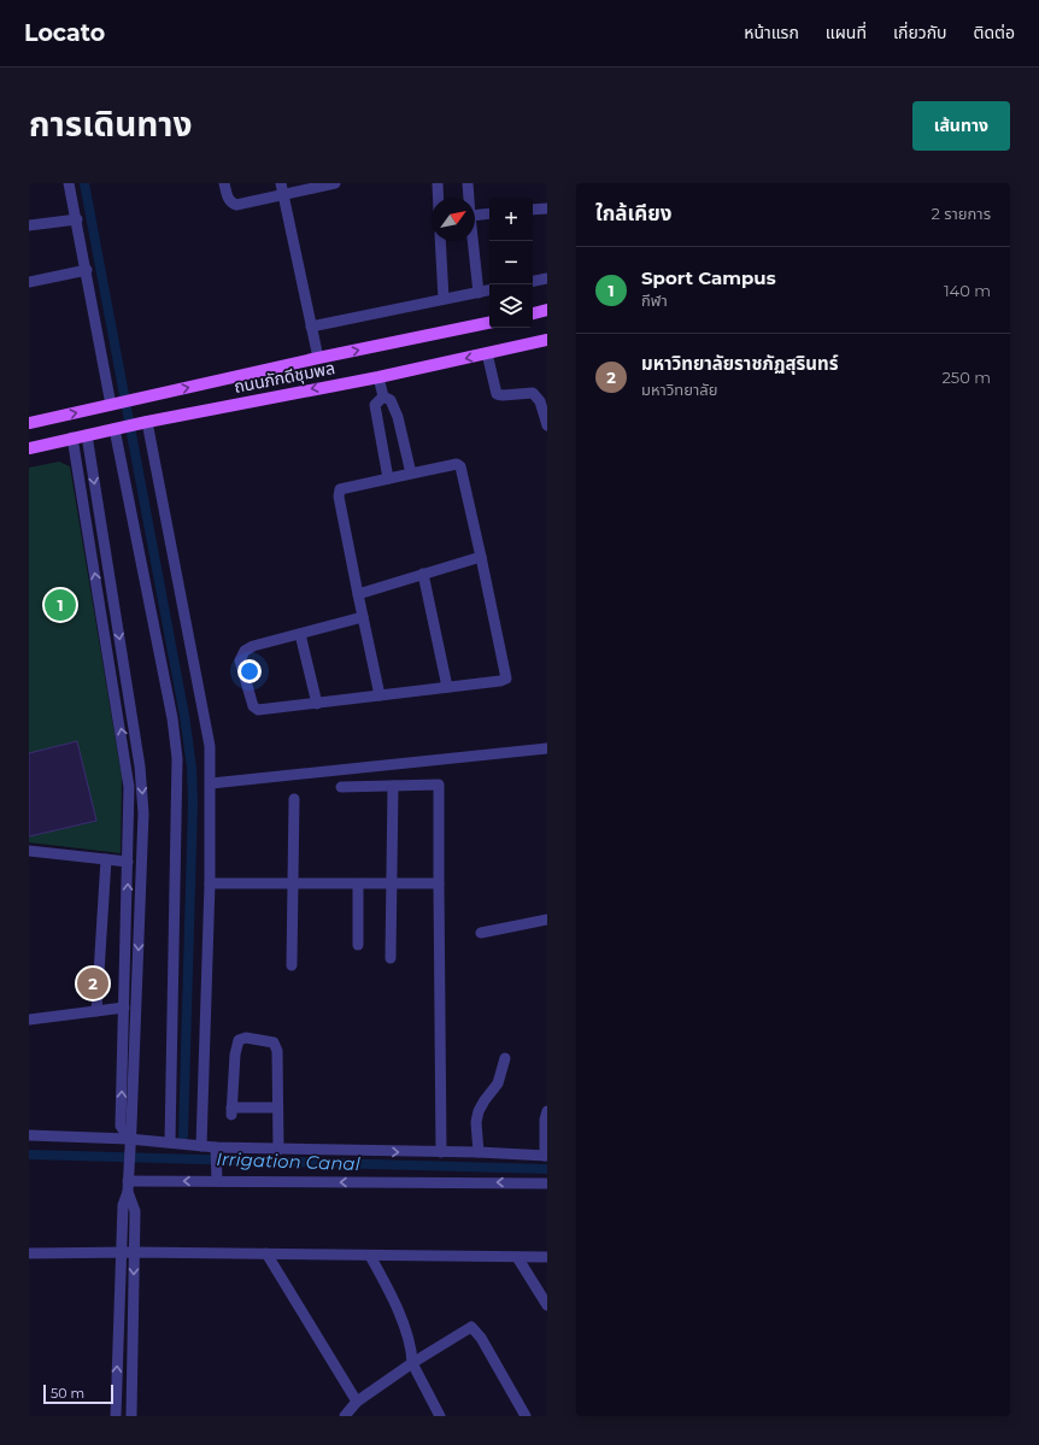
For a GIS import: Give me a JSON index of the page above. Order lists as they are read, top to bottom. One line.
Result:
{"streets":{"main road":["ถนนภักดีชุมพล"]},"water":["Irrigation Canal"],"scale_bar":"50 m","north":"top right","page":{"header":"Locato","nav":["หน้าแรก","แผนที่","เกี่ยวกับ","ติดต่อ"],"title":"การเดินทาง","buttons":"เส้นทาง","heading":["ใกล้เคียง","2 รายการ"],"map_buttons":["+","−"],"list":[{"mark":"1","name":"Sport Campus","note":"กีฬา","value":"140 m"},{"mark":"2","name":"มหาวิทยาลัยราชภัฏสุรินทร์","note":"มหาวิทยาลัย","value":"250 m"}],"pins":["1","2"],"scale":"50 m"}}
